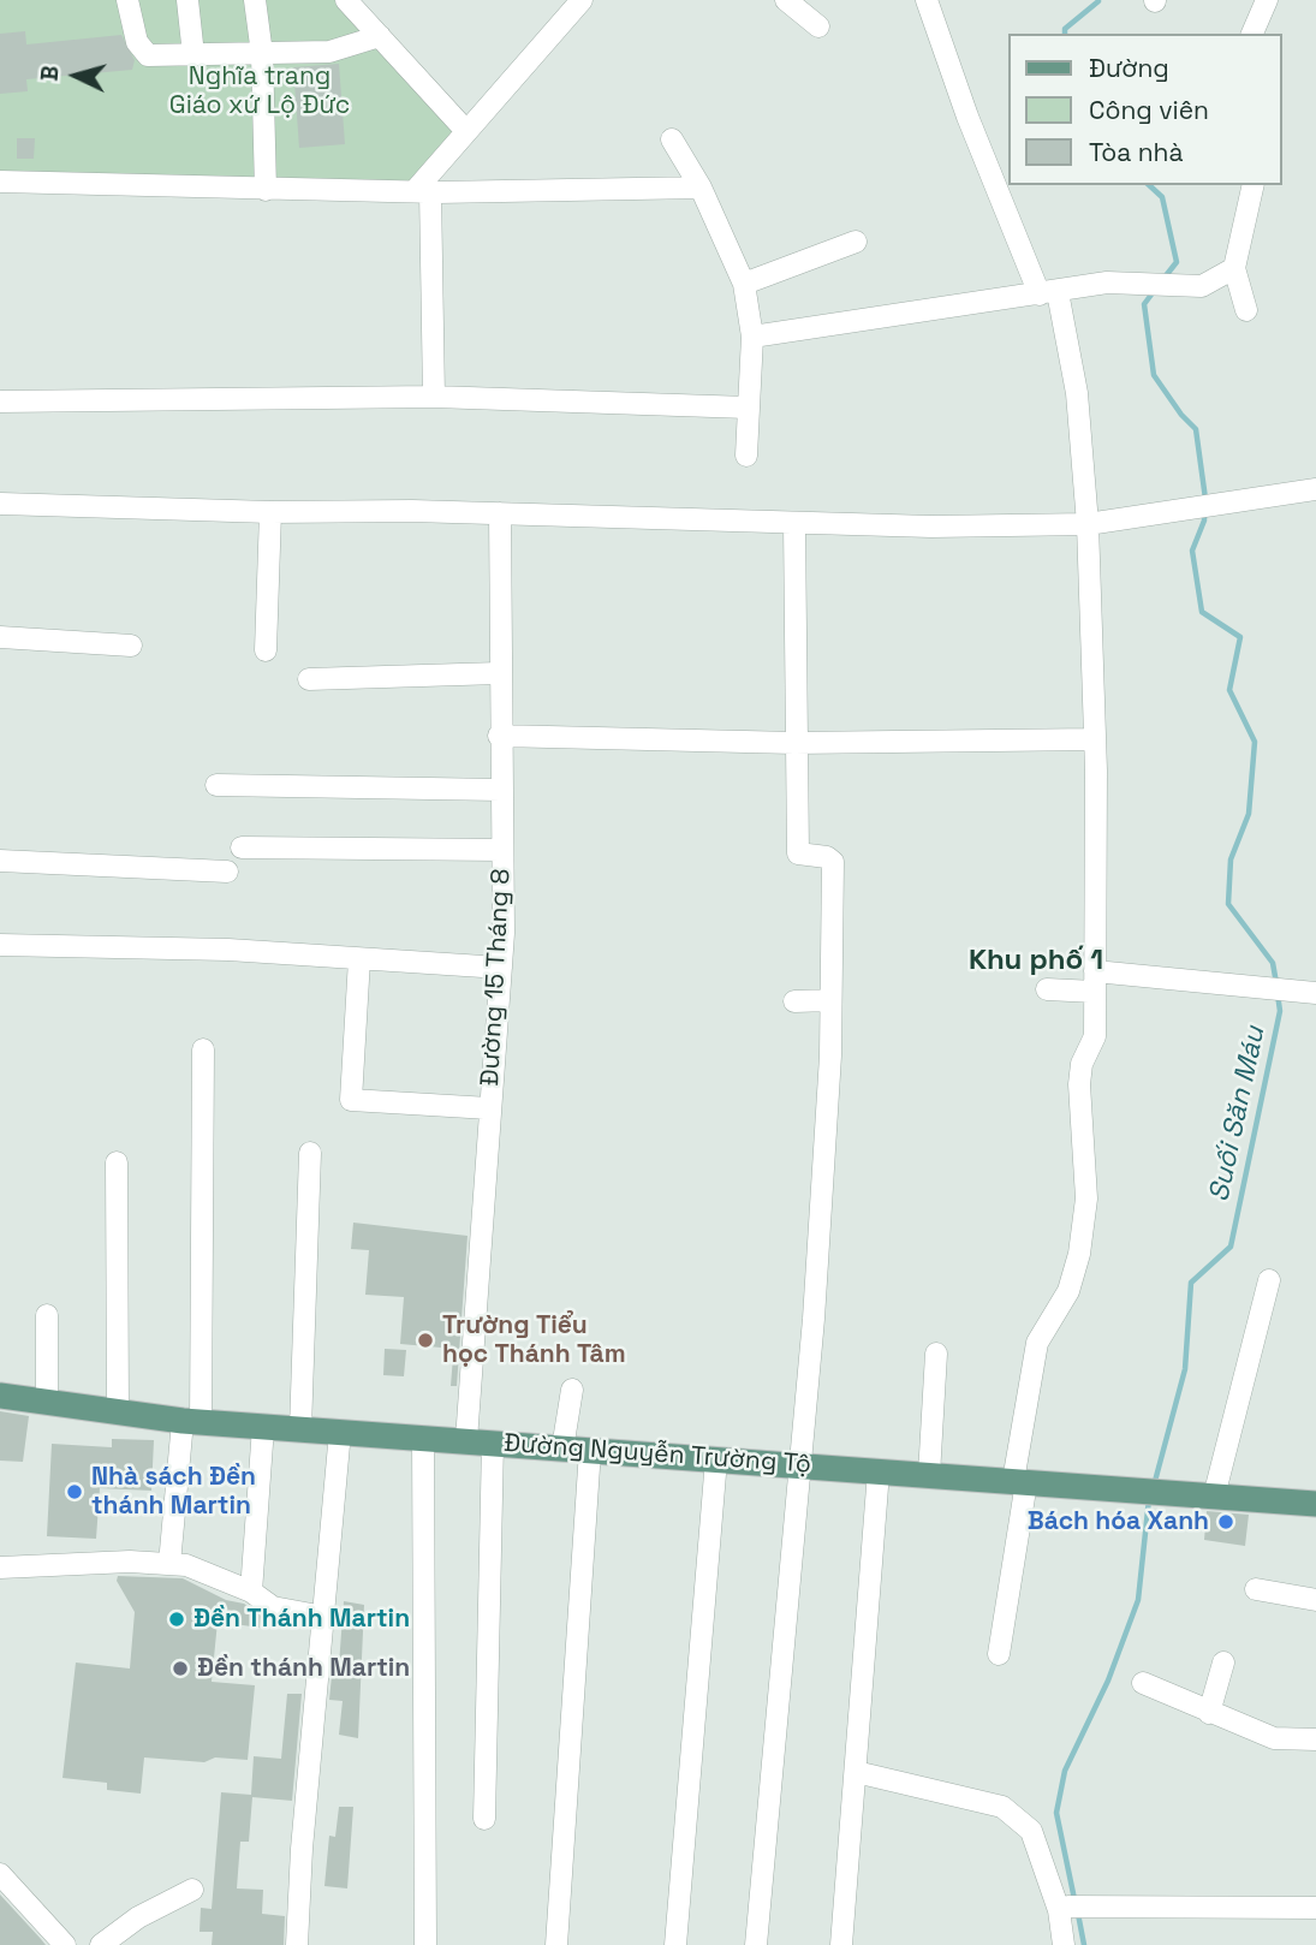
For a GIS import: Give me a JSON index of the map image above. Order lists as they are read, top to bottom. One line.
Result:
{"streets":{"main road":["Đường Nguyễn Trường Tộ"],"street":["Đường 15 Tháng 8"]},"crossings":[["Đường 15 Tháng 8","Đường Nguyễn Trường Tộ"]],"districts":["Khu phố 1"],"water":["Suối Săn Máu"],"parks":["Nghĩa trang Giáo xứ Lộ Đức"],"places":["Trường Tiểu học Thánh Tâm","Nhà sách Đền thánh Martin","Bách hóa Xanh","Đền Thánh Martin","Đền thánh Martin"],"legend":["Đường","Công viên","Tòa nhà"],"north":"left"}
